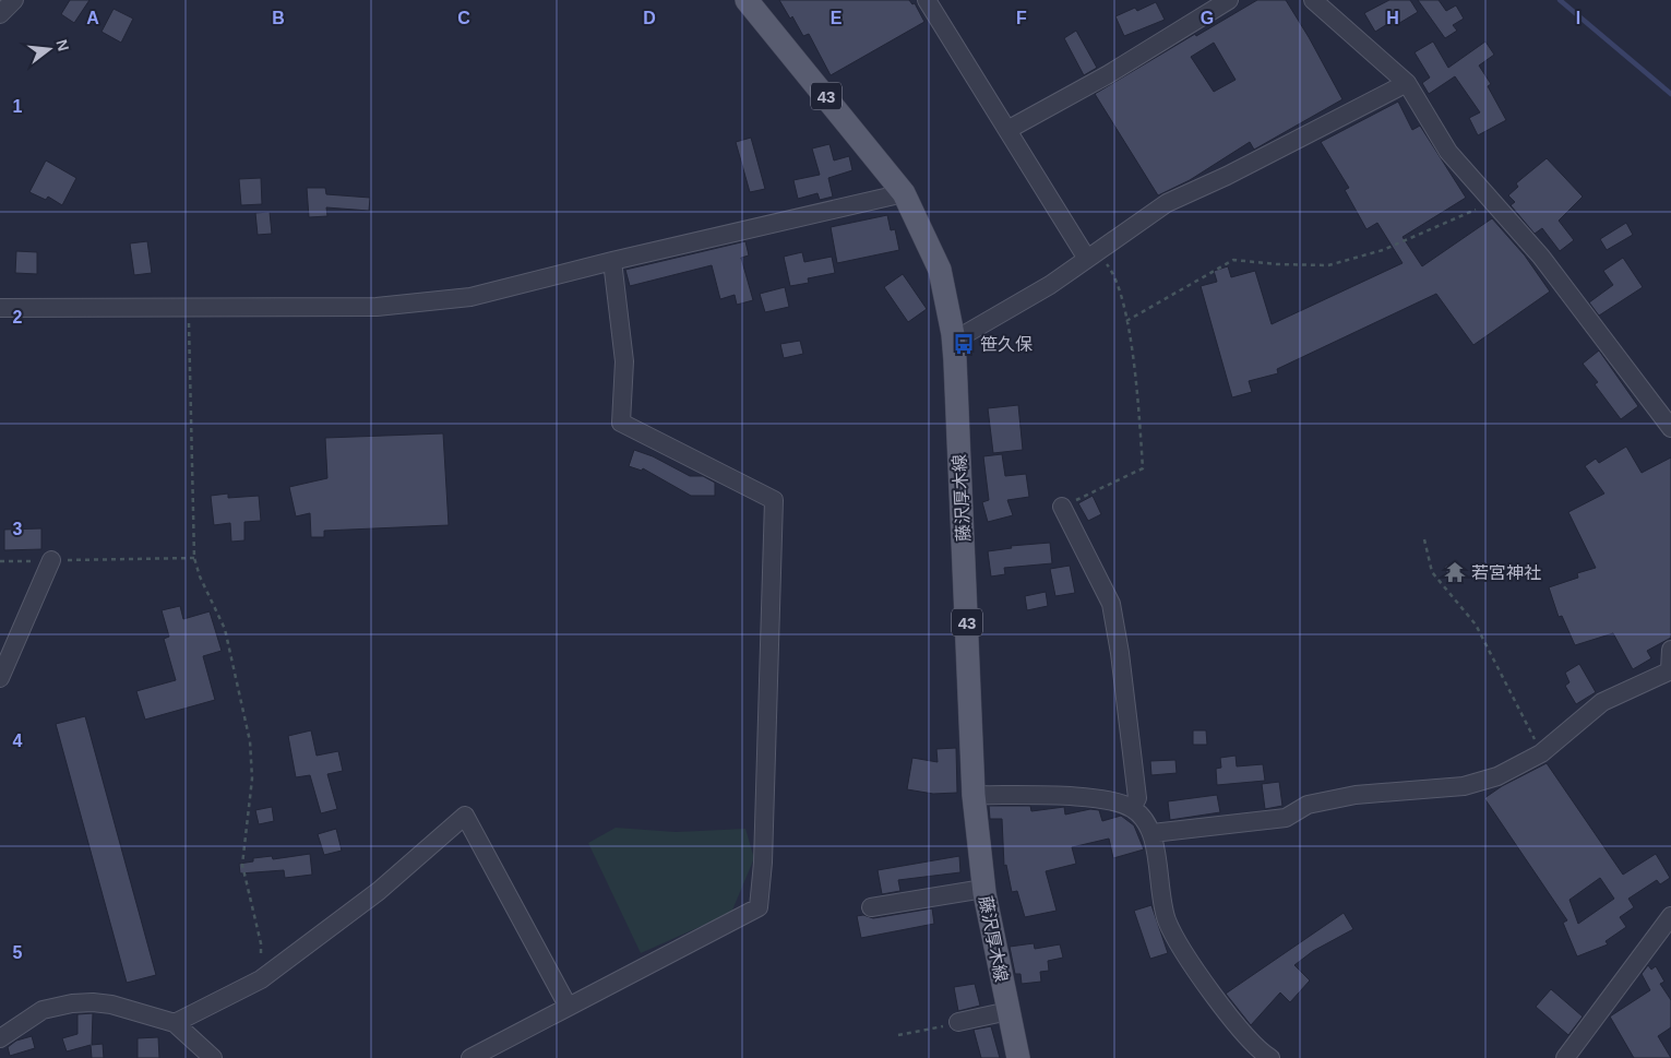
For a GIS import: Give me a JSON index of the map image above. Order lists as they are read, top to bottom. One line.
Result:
{"streets":{"main road":["43","藤沢厚木線"]},"places":{"bus stop":["笹久保"],"temple":["若宮神社"]},"north":"right","grid":{"columns":["A","B","C","D","E","F","G","H","I"],"rows":["1","2","3","4","5"]}}
